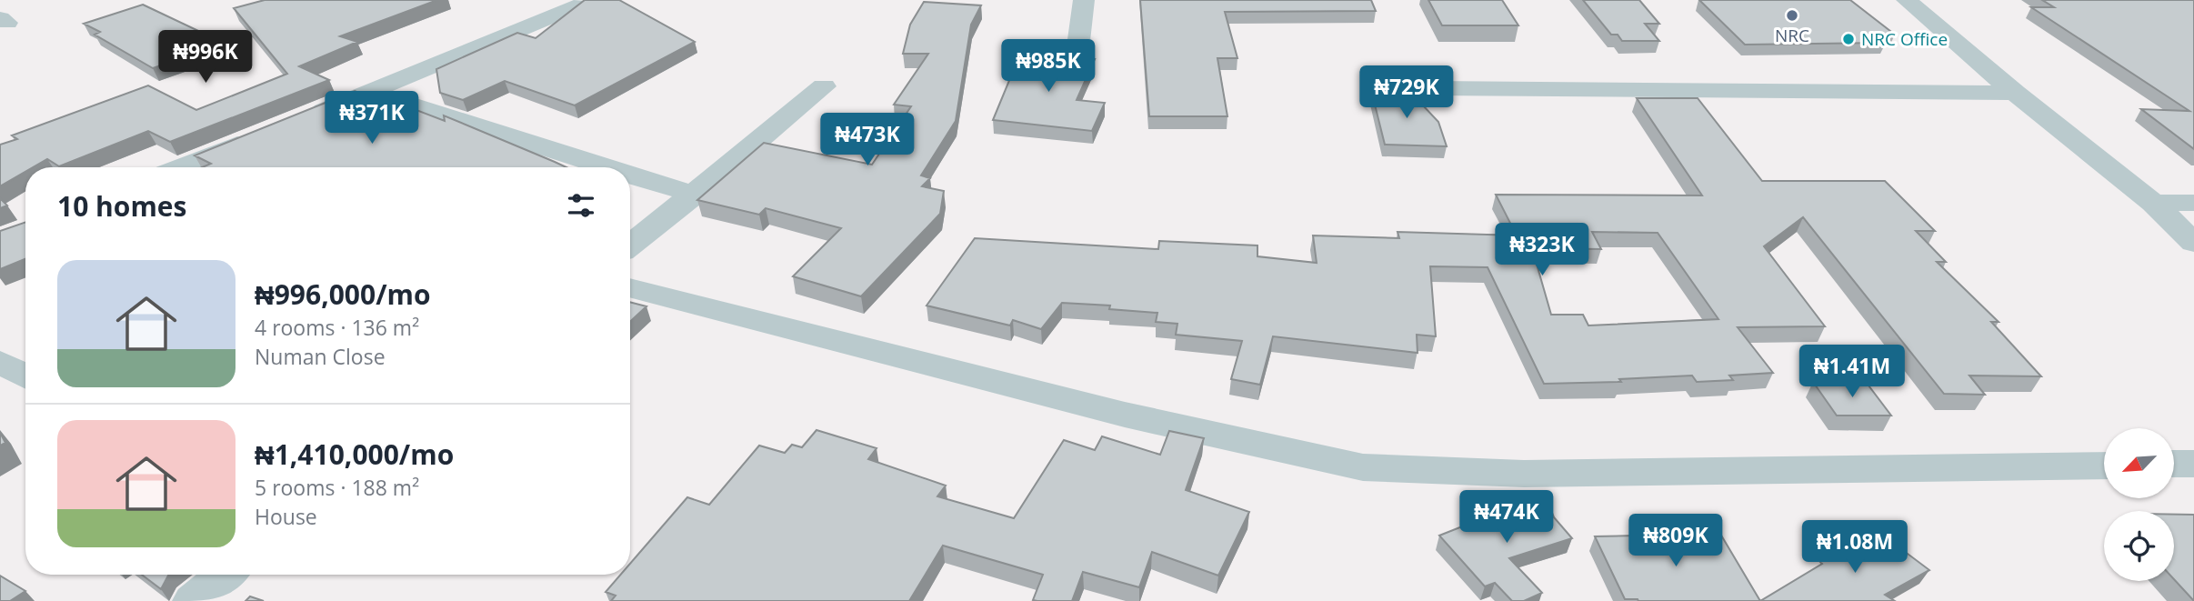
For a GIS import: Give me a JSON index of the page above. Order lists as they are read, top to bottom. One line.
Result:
{"places":["NRC","NRC Office"],"north":"bottom left","page":{"price":["₦996K","₦985K","₦729K","₦371K","₦473K","₦323K","₦1.41M","₦474K","₦809K","₦1.08M"],"heading":"10 homes","list":[{"name":"₦996,000/mo","note":"4 rooms · 136 m² · Numan Close"},{"name":"₦1,410,000/mo","note":"5 rooms · 188 m² · House"}]}}
